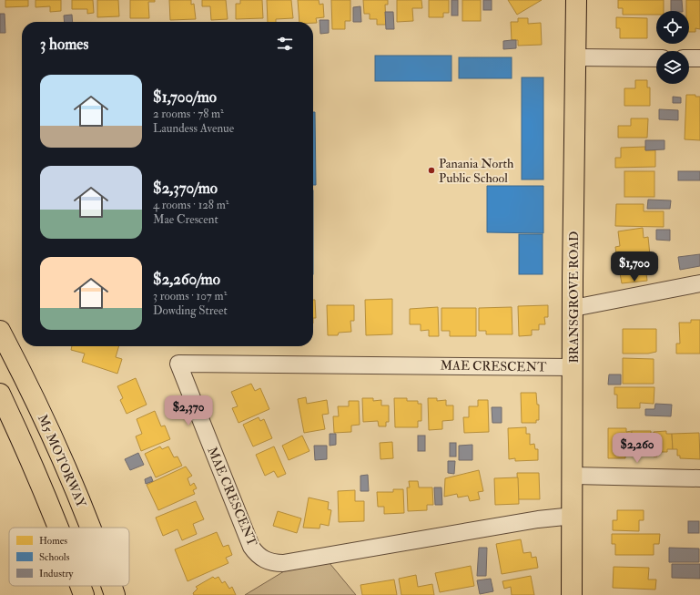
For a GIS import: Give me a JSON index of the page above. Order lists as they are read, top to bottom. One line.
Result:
{"streets":{"main road":["BRANSGROVE ROAD","M5 MOTORWAY"],"street":["MAE CRESCENT"]},"crossings":[["BRANSGROVE ROAD","MAE CRESCENT"]],"places":["Panania North Public School"],"legend":["Homes","Schools","Industry"],"page":{"heading":"3 homes","list":[{"name":"$1,700/mo","note":"2 rooms · 78 m² · Laundess Avenue"},{"name":"$2,370/mo","note":"4 rooms · 128 m² · Mae Crescent"},{"name":"$2,260/mo","note":"3 rooms · 107 m² · Dowding Street"}],"price":["$1,700","$2,370","$2,260"]}}
